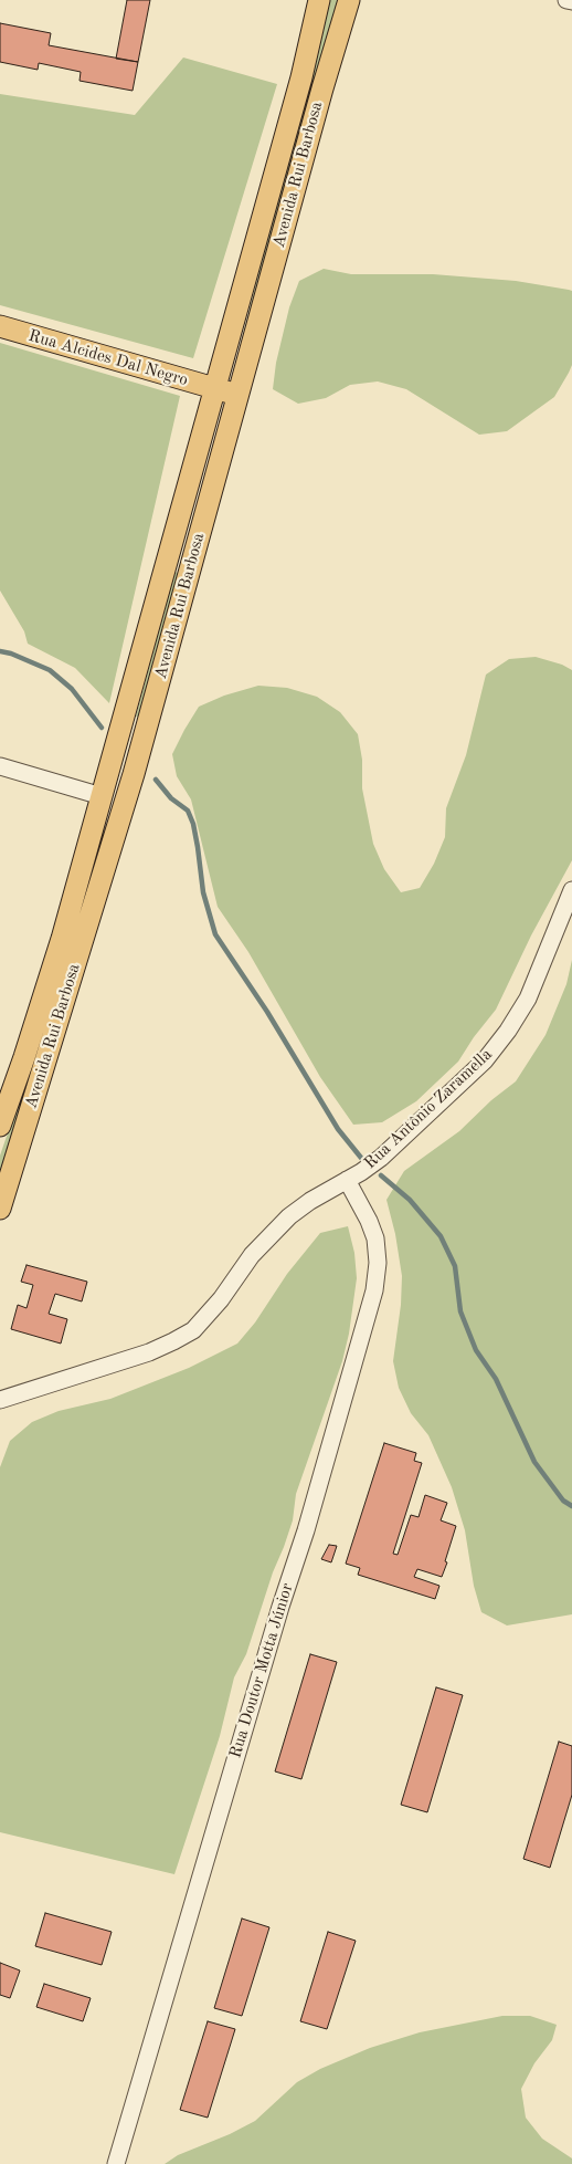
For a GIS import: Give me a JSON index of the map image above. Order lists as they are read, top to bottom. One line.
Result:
{"streets":{"main road":["Avenida Rui Barbosa","Rua Alcides Dal Negro"],"street":["Rua Antônio Zaramella","Rua Doutor Motta Júnior"]},"crossings":[["Avenida Rui Barbosa","Rua Alcides Dal Negro"],["Rua Antônio Zaramella","Rua Doutor Motta Júnior"]]}
